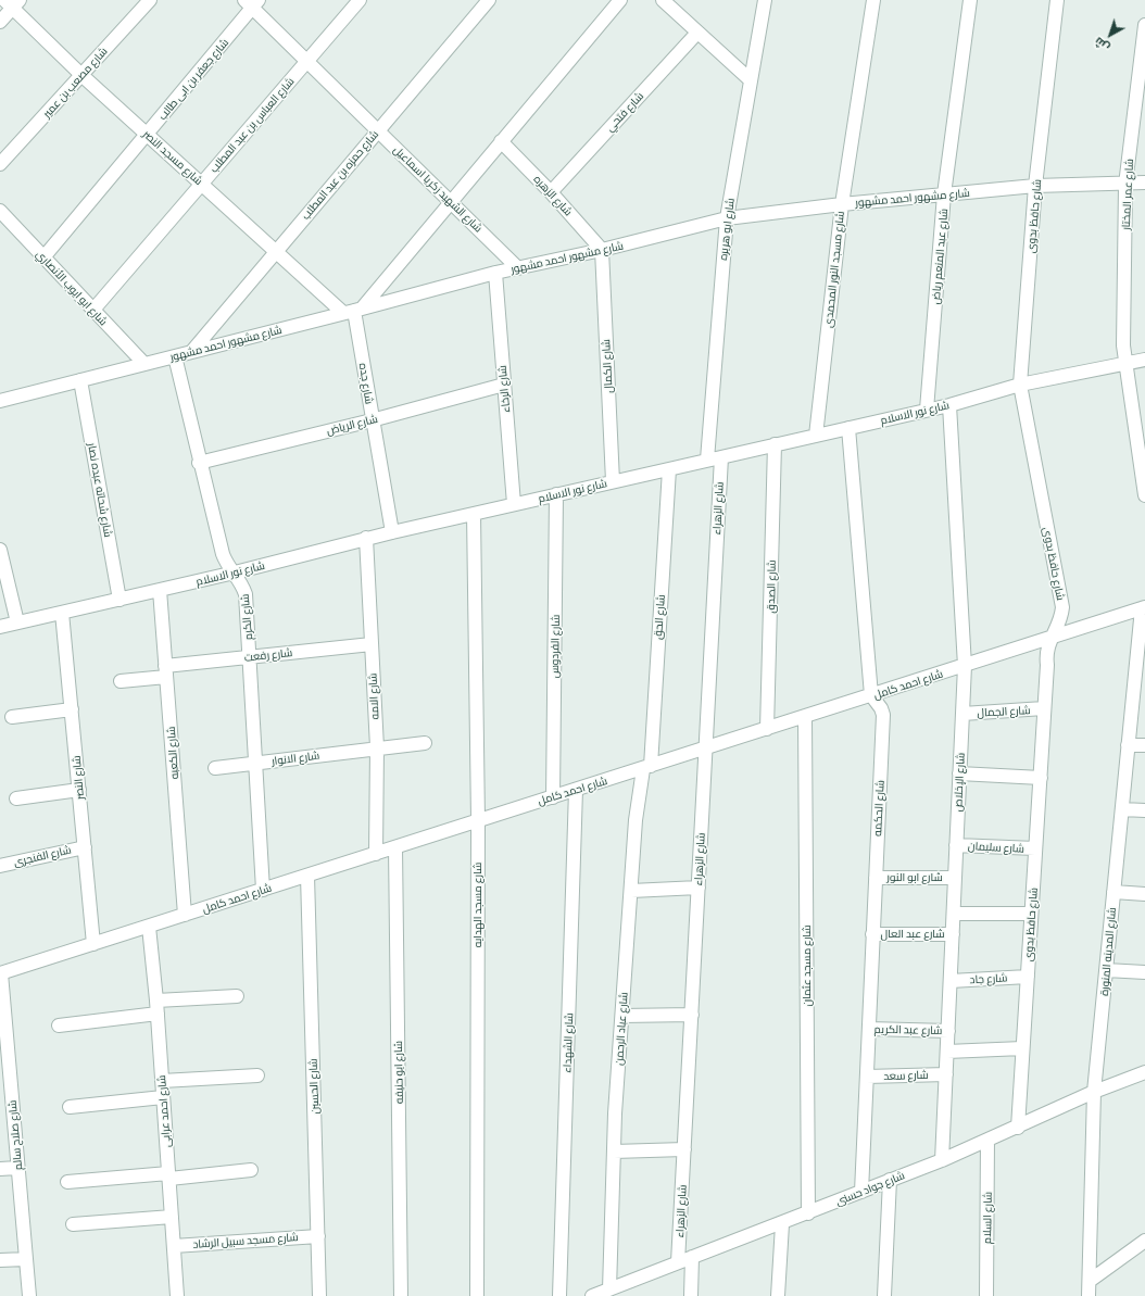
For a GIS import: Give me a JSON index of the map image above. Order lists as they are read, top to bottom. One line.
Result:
{"streets":{"street":["شارع جعفر بن ابى طالب","شارع مصعب بن عمير","شارع فتحي","شارع العباس بن عبد المطلب","شارع مسجد النصر","شارع حمزه بن عبد المطلب","شارع الشهيد زكريا اسماعيل","شارع عمر المختار","شارع الزهره","شارع مشهور احمد مشهور","شارع حافظ بدوى","شارع ابو هريره","شارع عبد المنعم رياض","شارع مسجد النور المحمدى","شارع ابو ايوب الأنصاري","شارع الكمال","شارع جده","شارع الرخاء","شارع نور الاسلام","شارع الرياض","شارع شحاته عبده نصار","شارع الزهراء","شارع الصدق","شارع الكرم","شارع الحق","شارع الفردوس","شارع رفعت","شارع احمد كامل","شارع الامه","شارع الجمال","شارع الكعبه","شارع الانوار","شارع النصر","شارع الإخلاص","شارع الحكمه","شارع سليمان","شارع الفنجرى","شارع ابو النور","شارع مسجد الهدايه","شارع عبد العال","شارع المدينه المنورة","شارع مسجد عثمان","شارع جاد","شارع عباد الرحمن","شارع عبد الكريم","شارع الشهداء","شارع ابو حنيفه","شارع سعد","شارع الحسين","شارع احمد عرابى","شارع صلاح سالم","شارع جواد حسنى","شارع السلام","شارع مسجد سبيل الرشاد"]},"crossings":[["شارع جعفر بن ابى طالب","شارع مسجد النصر"],["شارع جعفر بن ابى طالب","شارع الشهيد زكريا اسماعيل"],["شارع جعفر بن ابى طالب","شارع ابو ايوب الأنصاري"],["شارع مصعب بن عمير","شارع مسجد النصر"],["شارع فتحي","شارع الزهره"],["شارع العباس بن عبد المطلب","شارع مسجد النصر"],["شارع العباس بن عبد المطلب","شارع الشهيد زكريا اسماعيل"],["شارع العباس بن عبد المطلب","شارع ابو ايوب الأنصاري"],["شارع مسجد النصر","شارع حمزه بن عبد المطلب"],["شارع مسجد النصر","شارع مشهور احمد مشهور"],["شارع مسجد النصر","شارع جده"],["شارع حمزه بن عبد المطلب","شارع الشهيد زكريا اسماعيل"],["شارع حمزه بن عبد المطلب","شارع مشهور احمد مشهور"],["شارع الشهيد زكريا اسماعيل","شارع مشهور احمد مشهور"],["شارع عمر المختار","شارع مشهور احمد مشهور"],["شارع عمر المختار","شارع نور الاسلام"],["شارع الزهره","شارع مشهور احمد مشهور"],["شارع الزهره","شارع الكمال"],["شارع مشهور احمد مشهور","شارع حافظ بدوى"],["شارع مشهور احمد مشهور","شارع ابو هريره"],["شارع مشهور احمد مشهور","شارع عبد المنعم رياض"],["شارع مشهور احمد مشهور","شارع مسجد النور المحمدى"],["شارع مشهور احمد مشهور","شارع ابو ايوب الأنصاري"],["شارع مشهور احمد مشهور","شارع الكمال"],["شارع مشهور احمد مشهور","شارع جده"],["شارع مشهور احمد مشهور","شارع الرخاء"],["شارع مشهور احمد مشهور","شارع شحاته عبده نصار"],["شارع مشهور احمد مشهور","شارع الكرم"],["شارع حافظ بدوى","شارع نور الاسلام"],["شارع حافظ بدوى","شارع احمد كامل"],["شارع حافظ بدوى","شارع الجمال"],["شارع حافظ بدوى","شارع سليمان"],["شارع حافظ بدوى","شارع جاد"],["شارع حافظ بدوى","شارع جواد حسنى"],["شارع ابو هريره","شارع نور الاسلام"],["شارع عبد المنعم رياض","شارع نور الاسلام"],["شارع مسجد النور المحمدى","شارع نور الاسلام"],["شارع الكمال","شارع نور الاسلام"],["شارع جده","شارع نور الاسلام"],["شارع جده","شارع الرياض"],["شارع الرخاء","شارع نور الاسلام"],["شارع الرخاء","شارع الرياض"],["شارع نور الاسلام","شارع شحاته عبده نصار"],["شارع نور الاسلام","شارع الزهراء"],["شارع نور الاسلام","شارع الصدق"],["شارع نور الاسلام","شارع الكرم"],["شارع نور الاسلام","شارع الحق"],["شارع نور الاسلام","شارع الفردوس"],["شارع نور الاسلام","شارع الامه"],["شارع نور الاسلام","شارع الكعبه"],["شارع نور الاسلام","شارع النصر"],["شارع نور الاسلام","شارع الإخلاص"],["شارع نور الاسلام","شارع الحكمه"],["شارع نور الاسلام","شارع مسجد الهدايه"],["شارع الرياض","شارع الكرم"],["شارع الزهراء","شارع احمد كامل"],["شارع الزهراء","شارع جواد حسنى"],["شارع الصدق","شارع احمد كامل"],["شارع الكرم","شارع رفعت"],["شارع الكرم","شارع احمد كامل"],["شارع الكرم","شارع الانوار"],["شارع الحق","شارع احمد كامل"],["شارع الحق","شارع عباد الرحمن"],["شارع الفردوس","شارع احمد كامل"],["شارع رفعت","شارع الامه"],["شارع رفعت","شارع الكعبه"],["شارع احمد كامل","شارع الامه"],["شارع احمد كامل","شارع الكعبه"],["شارع احمد كامل","شارع النصر"],["شارع احمد كامل","شارع الإخلاص"],["شارع احمد كامل","شارع الحكمه"],["شارع احمد كامل","شارع مسجد الهدايه"],["شارع احمد كامل","شارع المدينه المنورة"],["شارع احمد كامل","شارع مسجد عثمان"],["شارع احمد كامل","شارع عباد الرحمن"],["شارع احمد كامل","شارع الشهداء"],["شارع احمد كامل","شارع ابو حنيفه"],["شارع احمد كامل","شارع الحسين"],["شارع احمد كامل","شارع احمد عرابى"],["شارع احمد كامل","شارع صلاح سالم"],["شارع الامه","شارع الانوار"],["شارع الجمال","شارع الإخلاص"],["شارع النصر","شارع الفنجرى"],["شارع الإخلاص","شارع سليمان"],["شارع الإخلاص","شارع ابو النور"],["شارع الإخلاص","شارع عبد العال"],["شارع الإخلاص","شارع جاد"],["شارع الإخلاص","شارع عبد الكريم"],["شارع الإخلاص","شارع سعد"],["شارع الإخلاص","شارع جواد حسنى"],["شارع الحكمه","شارع ابو النور"],["شارع الحكمه","شارع عبد العال"],["شارع الحكمه","شارع عبد الكريم"],["شارع الحكمه","شارع سعد"],["شارع الحكمه","شارع جواد حسنى"],["شارع المدينه المنورة","شارع جواد حسنى"],["شارع مسجد عثمان","شارع جواد حسنى"],["شارع عباد الرحمن","شارع جواد حسنى"],["شارع الحسين","شارع مسجد سبيل الرشاد"],["شارع احمد عرابى","شارع مسجد سبيل الرشاد"],["شارع جواد حسنى","شارع السلام"]],"north":"bottom left"}
